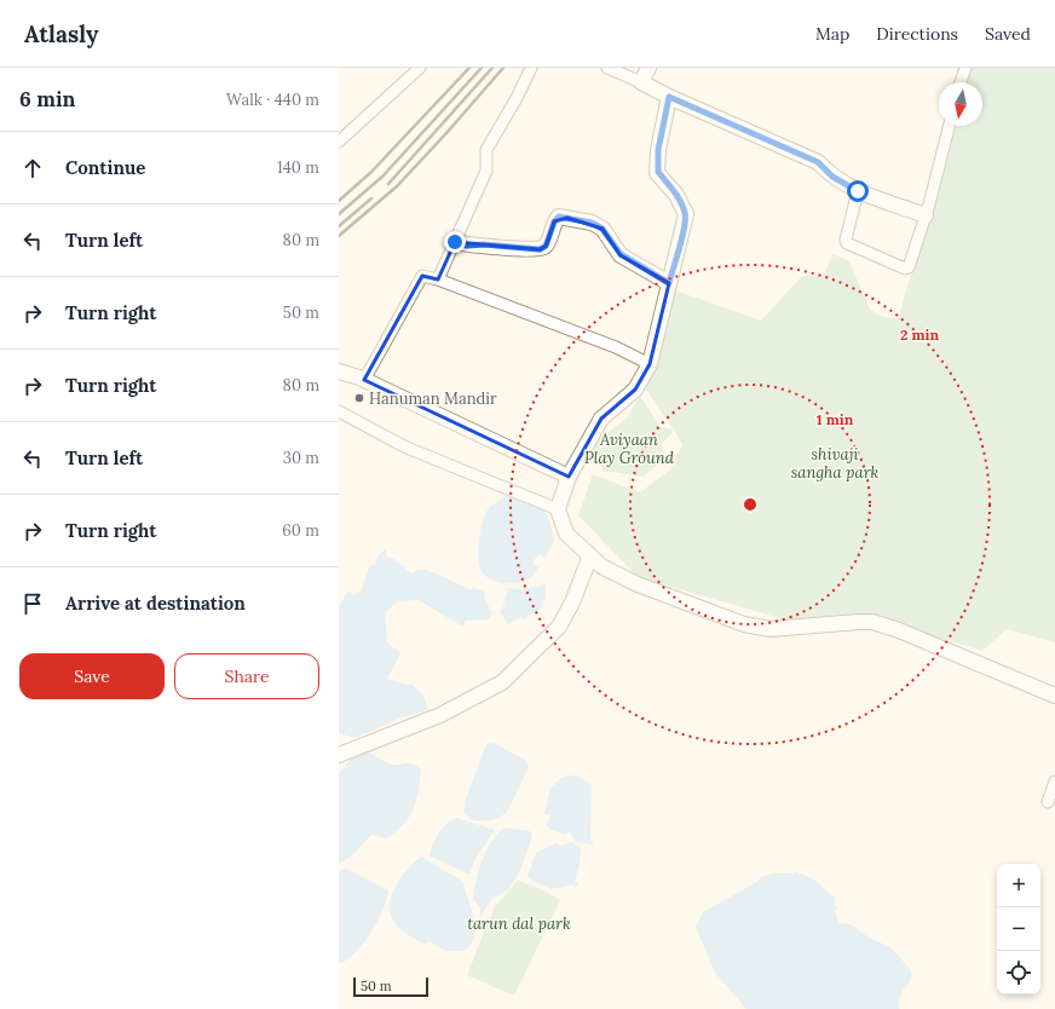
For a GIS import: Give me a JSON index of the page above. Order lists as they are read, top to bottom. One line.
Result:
{"parks":["Aviyaan Play Ground","shivaji sangha park","tarun dal park"],"places":["Hanuman Mandir"],"scale_bar":"50 m","north":"bottom","page":{"header":"Atlasly","nav":["Map","Directions","Saved"],"heading":["6 min","Walk · 440 m"],"list":[["Continue","140 m"],["Turn left","80 m"],["Turn right","50 m"],["Turn right","80 m"],["Turn left","30 m"],["Turn right","60 m"],"Arrive at destination"],"buttons":["Save","Share"],"map_buttons":["+","−"],"scale":"50 m"},"rings":["2 min","1 min"]}
